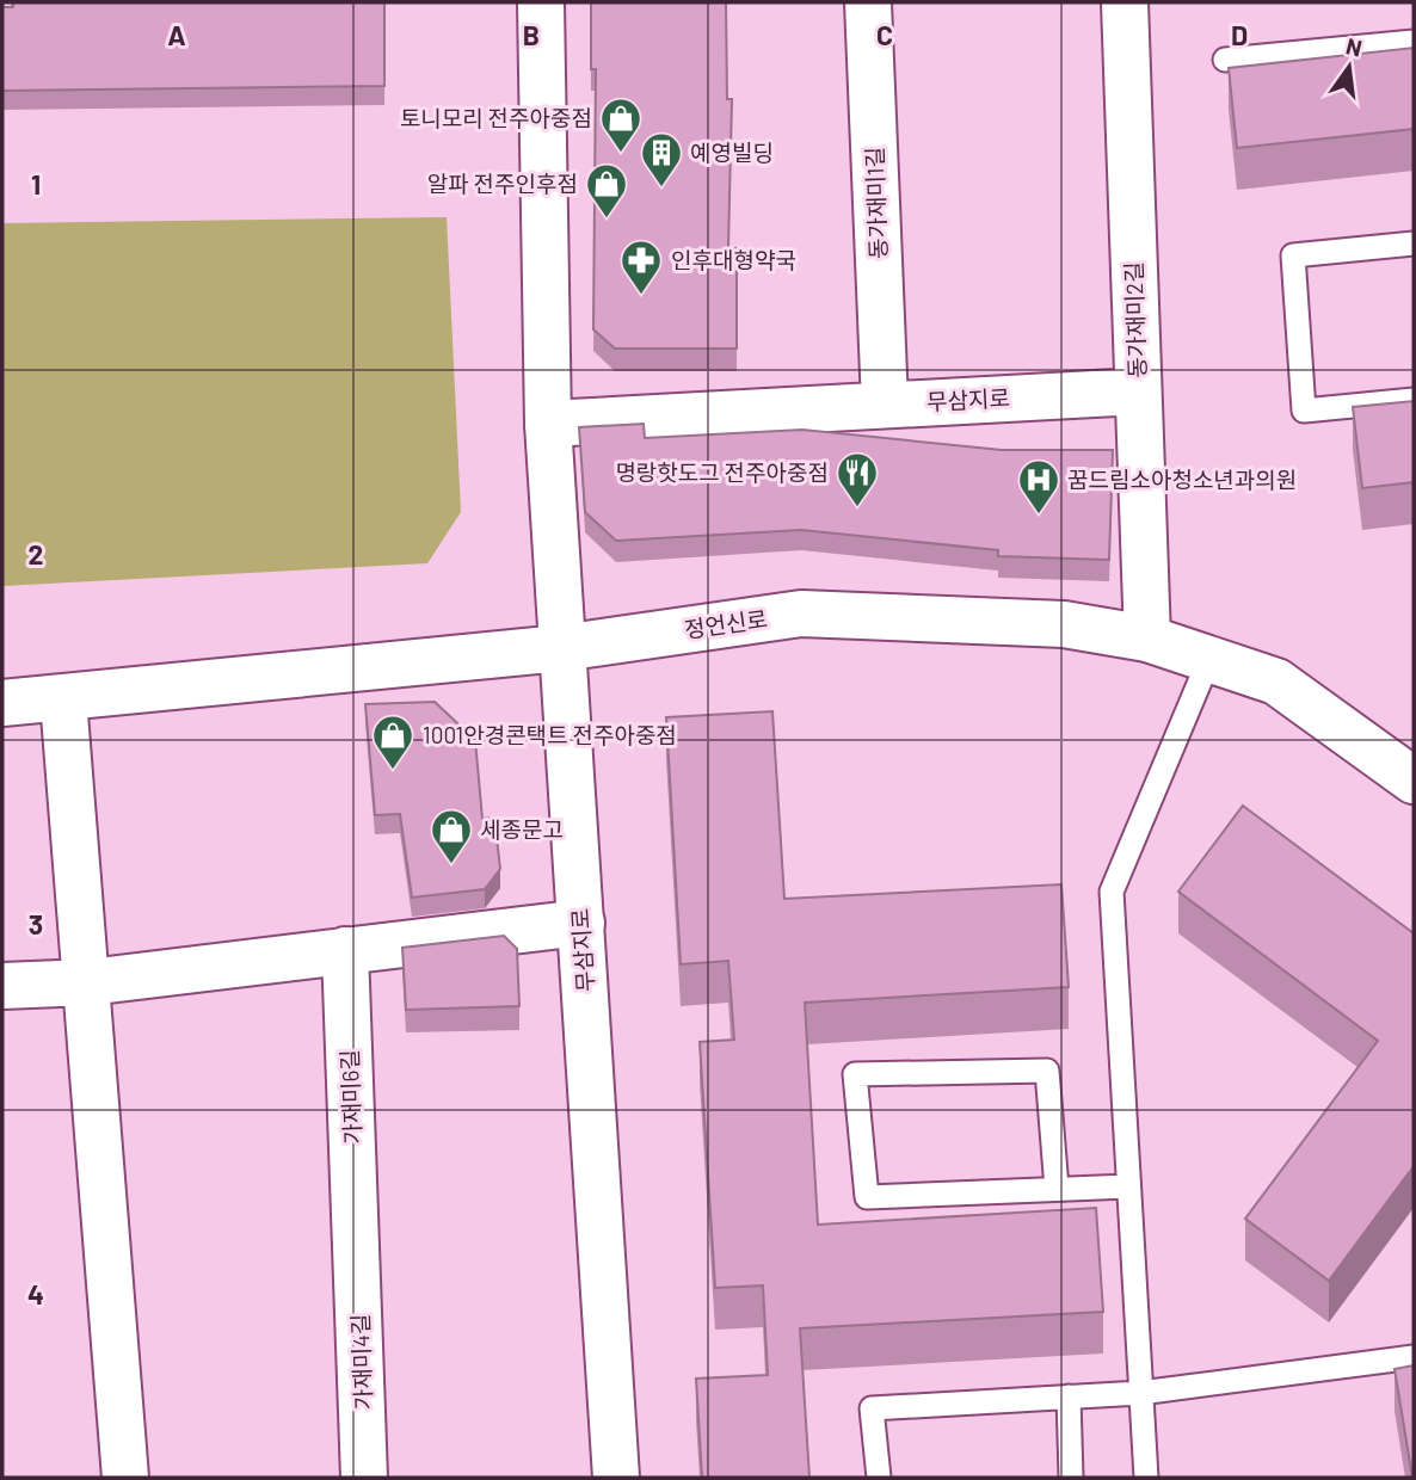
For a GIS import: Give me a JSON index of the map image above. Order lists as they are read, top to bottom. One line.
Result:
{"streets":{"street":["동가재미1길","동가재미2길","무삼지로","정언신로","가재미6길","가재미4길"]},"crossings":[["동가재미1길","무삼지로"],["동가재미2길","무삼지로"],["동가재미2길","정언신로"],["무삼지로","정언신로"],["가재미6길","가재미4길"]],"places":{"shop":["토니모리 전주아중점","알파 전주인후점","1001안경콘택트 전주아중점","세종문고"],"building":["예영빌딩"],"pharmacy":["인후대형약국"],"restaurant":["명랑핫도그 전주아중점"],"hospital":["꿈드림소아청소년과의원"]},"north":"top","grid":{"columns":["A","B","C","D"],"rows":["1","2","3","4"]}}
